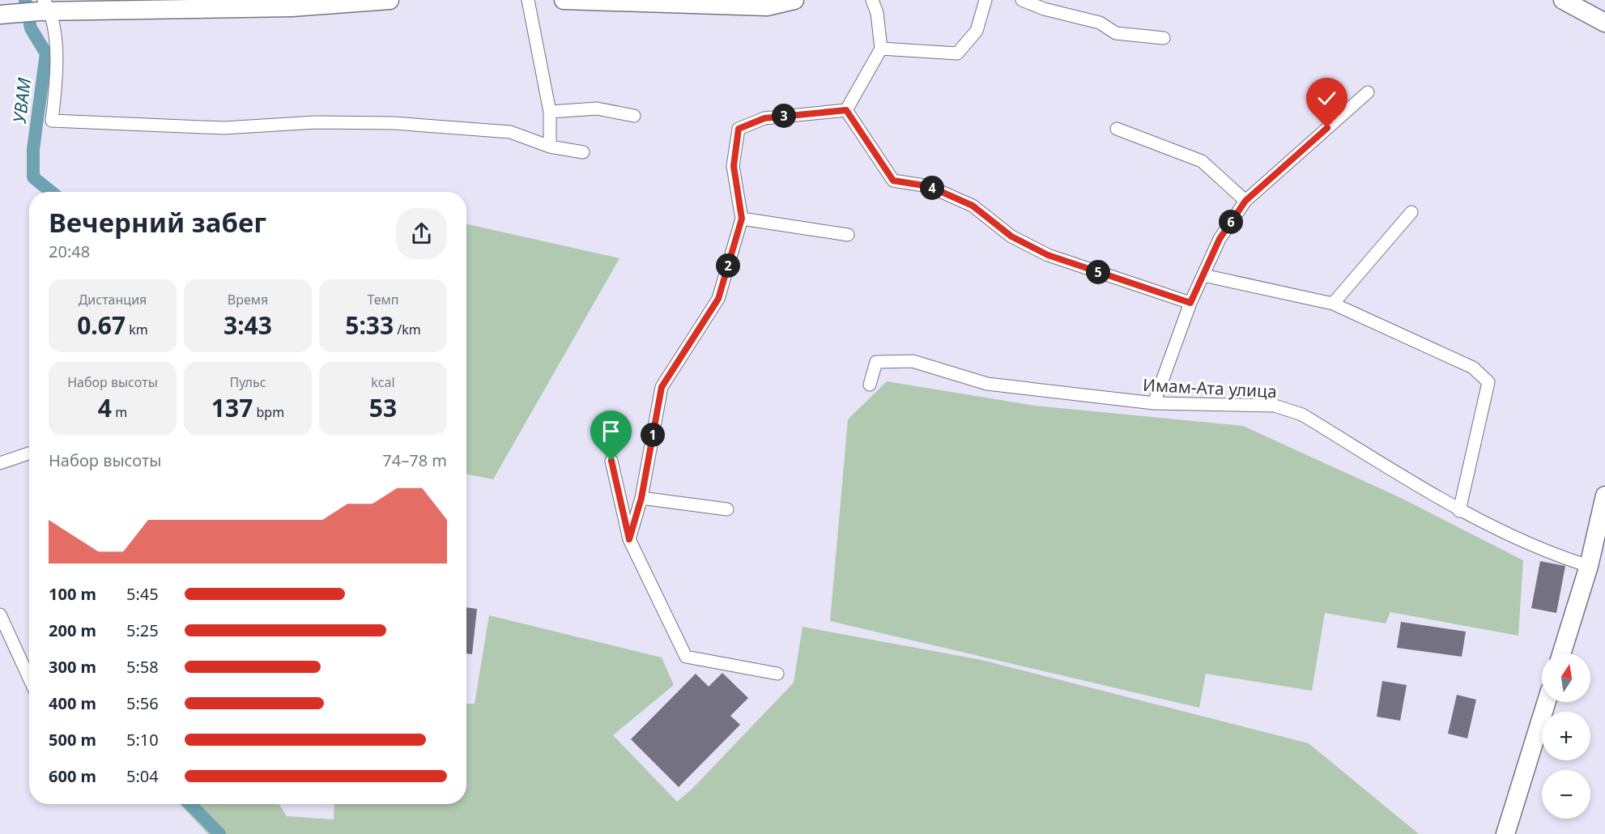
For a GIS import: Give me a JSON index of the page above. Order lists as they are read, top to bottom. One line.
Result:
{"streets":{"street":["Имам-Ата улица"]},"water":["УВАМ"],"north":"top","page":{"pins":["3","4","6","2","5","1"],"heading":["Вечерний забег","20:48"],"stats":[["Дистанция","0.67 km"],["Время","3:43"],["Темп","5:33 /km"],["Набор высоты","4 m"],["Пульс","137 bpm"],["kcal","53"]],"chart":["Набор высоты","74–78 m"],"list":[{"name":"100 m","note":"5:45"},{"name":"200 m","note":"5:25"},{"name":"300 m","note":"5:58"},{"name":"400 m","note":"5:56"},{"name":"500 m","note":"5:10"},{"name":"600 m","note":"5:04"}],"map_buttons":["+","−"]}}
